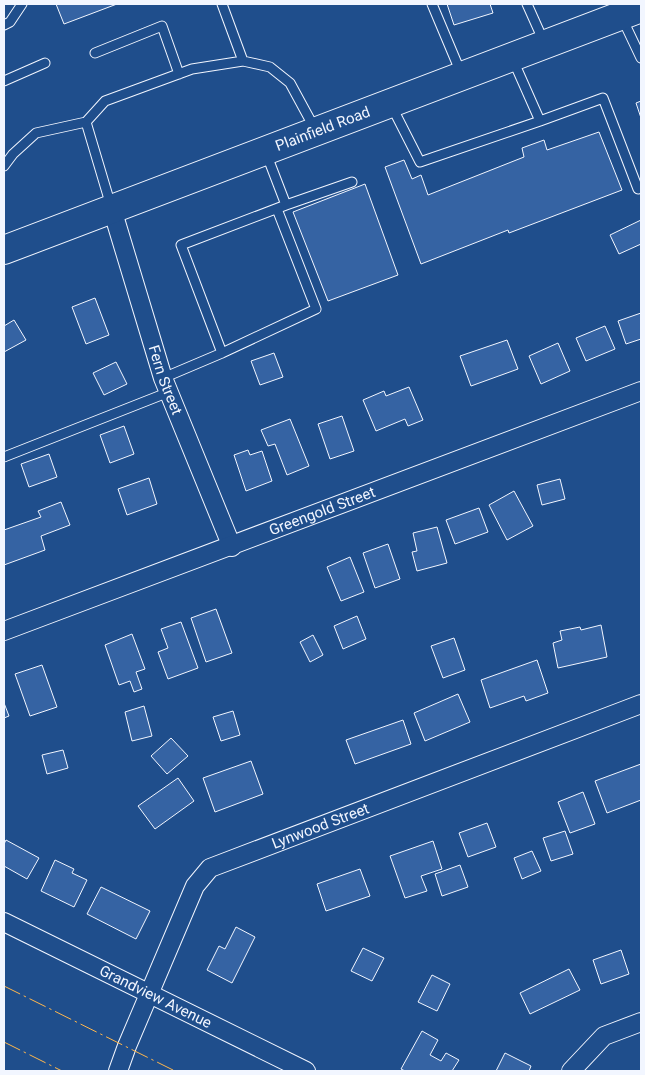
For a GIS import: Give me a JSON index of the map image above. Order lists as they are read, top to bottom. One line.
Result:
{"streets":{"main road":["Plainfield Road"],"street":["Fern Street","Greengold Street","Lynwood Street","Grandview Avenue"]},"crossings":[["Plainfield Road","Fern Street"],["Fern Street","Greengold Street"],["Lynwood Street","Grandview Avenue"]]}
